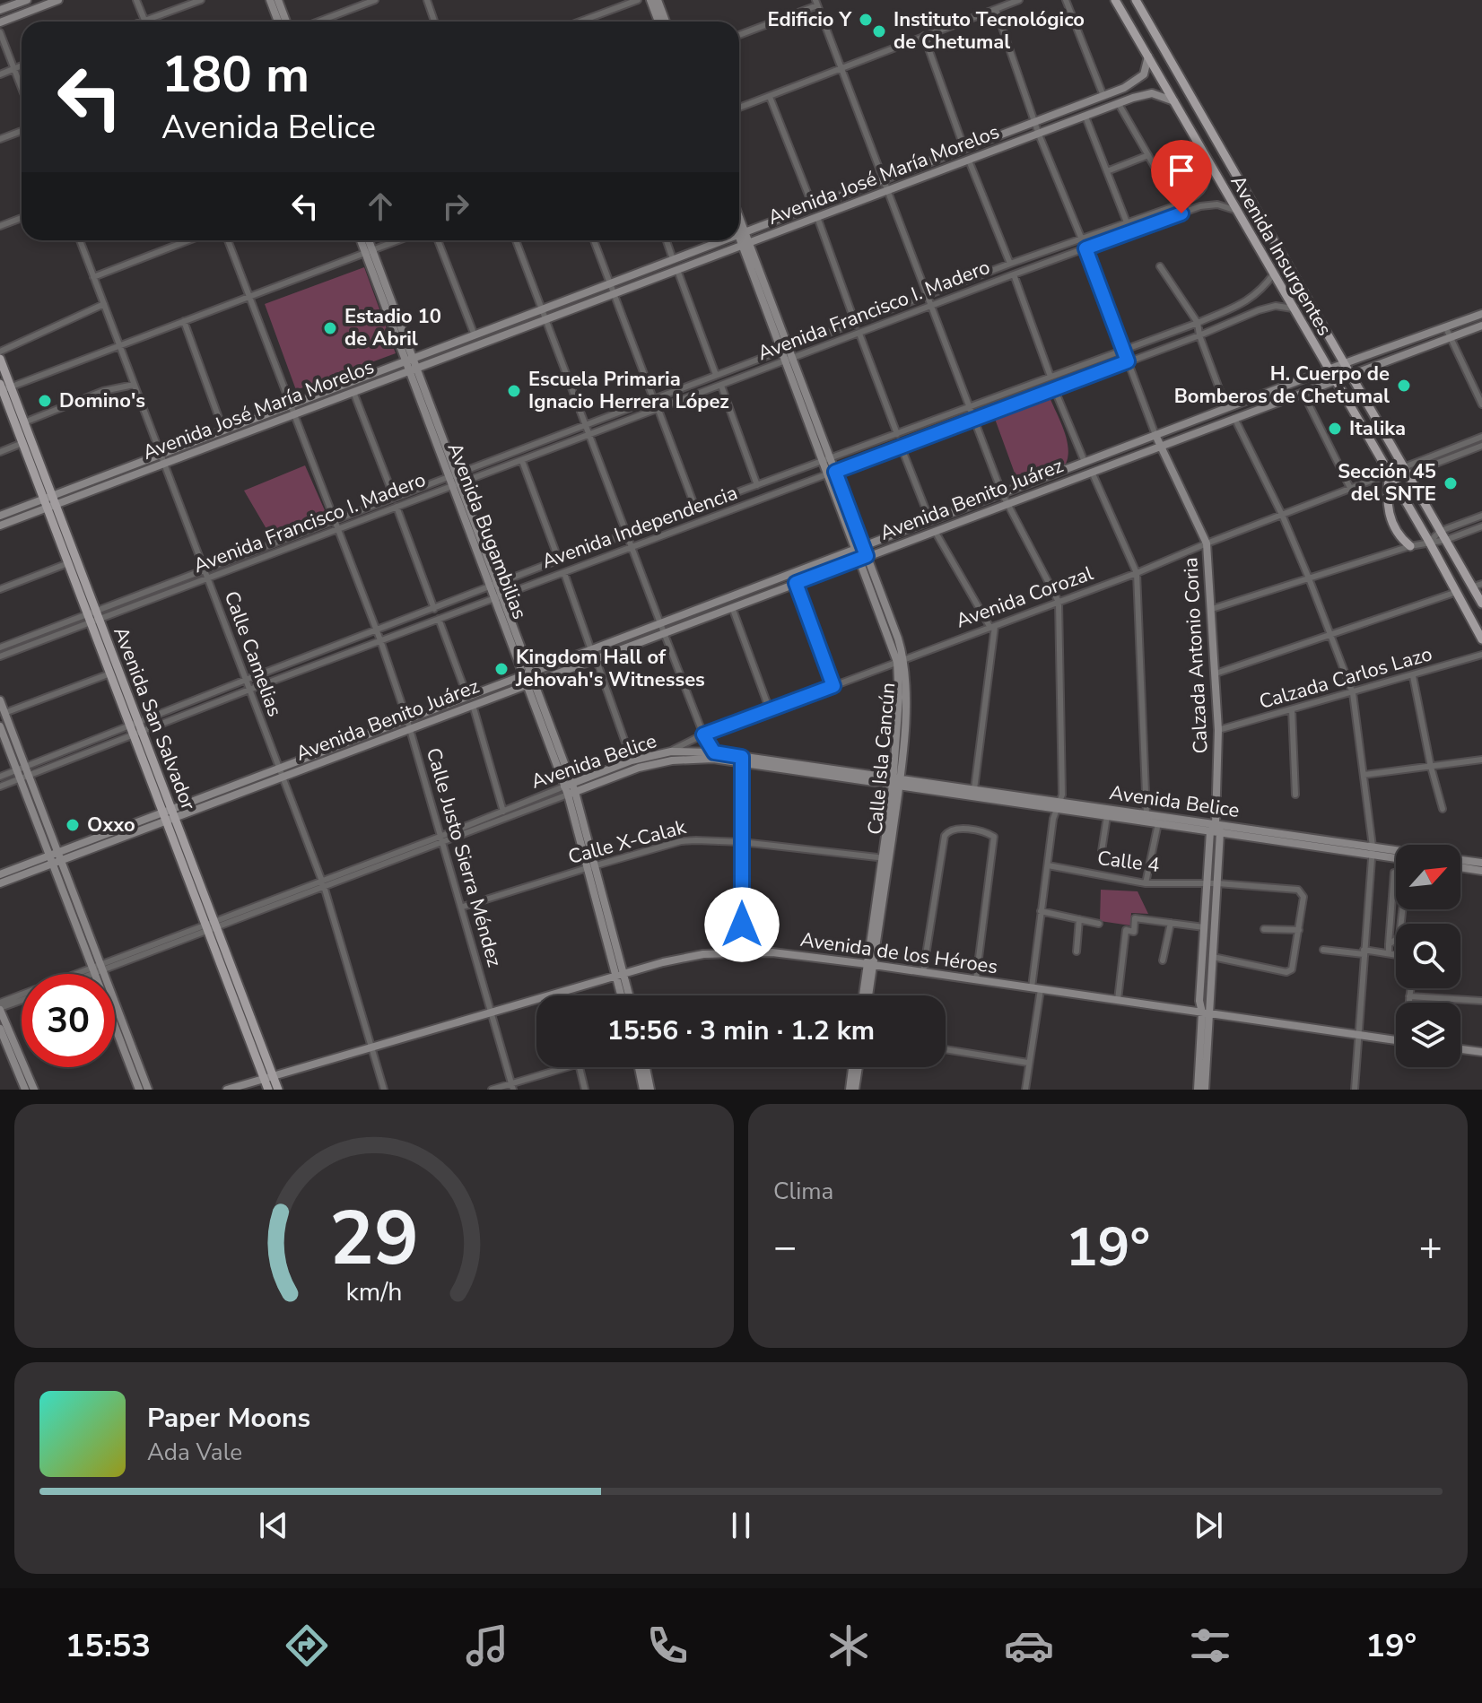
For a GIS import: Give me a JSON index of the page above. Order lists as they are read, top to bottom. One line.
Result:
{"streets":{"main road":["Avenida Insurgentes","Avenida San Salvador"],"street":["Avenida José María Morelos","Avenida Francisco I. Madero","Avenida Benito Juárez","Avenida Independencia","Avenida Bugambilias","Avenida Corozal","Calle Camelias","Calzada Antonio Coria","Calzada Carlos Lazo","Calle Isla Cancún","Avenida Belice","Calle X-Calak","Calle Justo Sierra Méndez","Calle 4","Avenida de los Héroes"]},"crossings":[["Avenida José María Morelos","Avenida Insurgentes"],["Avenida José María Morelos","Avenida Bugambilias"],["Avenida José María Morelos","Calle Camelias"],["Avenida José María Morelos","Calzada Antonio Coria"],["Avenida José María Morelos","Avenida San Salvador"],["Avenida José María Morelos","Calle Isla Cancún"],["Avenida José María Morelos","Calle Justo Sierra Méndez"],["Avenida Insurgentes","Avenida Francisco I. Madero"],["Avenida Insurgentes","Avenida Benito Juárez"],["Avenida Insurgentes","Avenida Independencia"],["Avenida Insurgentes","Avenida Corozal"],["Avenida Francisco I. Madero","Avenida Bugambilias"],["Avenida Francisco I. Madero","Calle Camelias"],["Avenida Francisco I. Madero","Calzada Antonio Coria"],["Avenida Francisco I. Madero","Avenida San Salvador"],["Avenida Francisco I. Madero","Calle Isla Cancún"],["Avenida Francisco I. Madero","Calle Justo Sierra Méndez"],["Avenida Benito Juárez","Avenida Bugambilias"],["Avenida Benito Juárez","Calle Camelias"],["Avenida Benito Juárez","Calzada Antonio Coria"],["Avenida Benito Juárez","Avenida San Salvador"],["Avenida Benito Juárez","Calle Isla Cancún"],["Avenida Benito Juárez","Calle Justo Sierra Méndez"],["Avenida Independencia","Avenida Bugambilias"],["Avenida Independencia","Calle Camelias"],["Avenida Independencia","Calzada Antonio Coria"],["Avenida Independencia","Avenida San Salvador"],["Avenida Independencia","Calle Isla Cancún"],["Avenida Independencia","Calle Justo Sierra Méndez"],["Avenida Bugambilias","Avenida Belice"],["Avenida Bugambilias","Calle X-Calak"],["Avenida Bugambilias","Avenida de los Héroes"],["Avenida Corozal","Calzada Antonio Coria"],["Avenida Corozal","Calle Isla Cancún"],["Avenida Corozal","Avenida Belice"],["Calle Camelias","Avenida Belice"],["Calle Camelias","Avenida de los Héroes"],["Calzada Antonio Coria","Calzada Carlos Lazo"],["Calzada Antonio Coria","Avenida Belice"],["Calzada Antonio Coria","Calle 4"],["Calzada Antonio Coria","Avenida de los Héroes"],["Avenida San Salvador","Avenida Belice"],["Avenida San Salvador","Avenida de los Héroes"],["Calle Isla Cancún","Avenida Belice"],["Calle Isla Cancún","Calle X-Calak"],["Calle Isla Cancún","Avenida de los Héroes"],["Avenida Belice","Calle Justo Sierra Méndez"],["Calle X-Calak","Calle Justo Sierra Méndez"],["Calle Justo Sierra Méndez","Avenida de los Héroes"]],"places":["Edificio Y","Instituto Tecnológico de Chetumal","Estadio 10 de Abril","H. Cuerpo de Bomberos de Chetumal","Escuela Primaria Ignacio Herrera López","Domino's","Italika","Sección 45 del SNTE","Kingdom Hall of Jehovah's Witnesses","Oxxo"],"north":"top right","page":{"turn":["180 m","Avenida Belice"],"limit":"30","trip":"15:56 · 3 min · 1.2 km","tile":"Clima","heat":["−","19°","+"],"song":["Paper Moons","Ada Vale"],"tabs":["15:53","19°"],"gauge":["29","km/h"]}}
